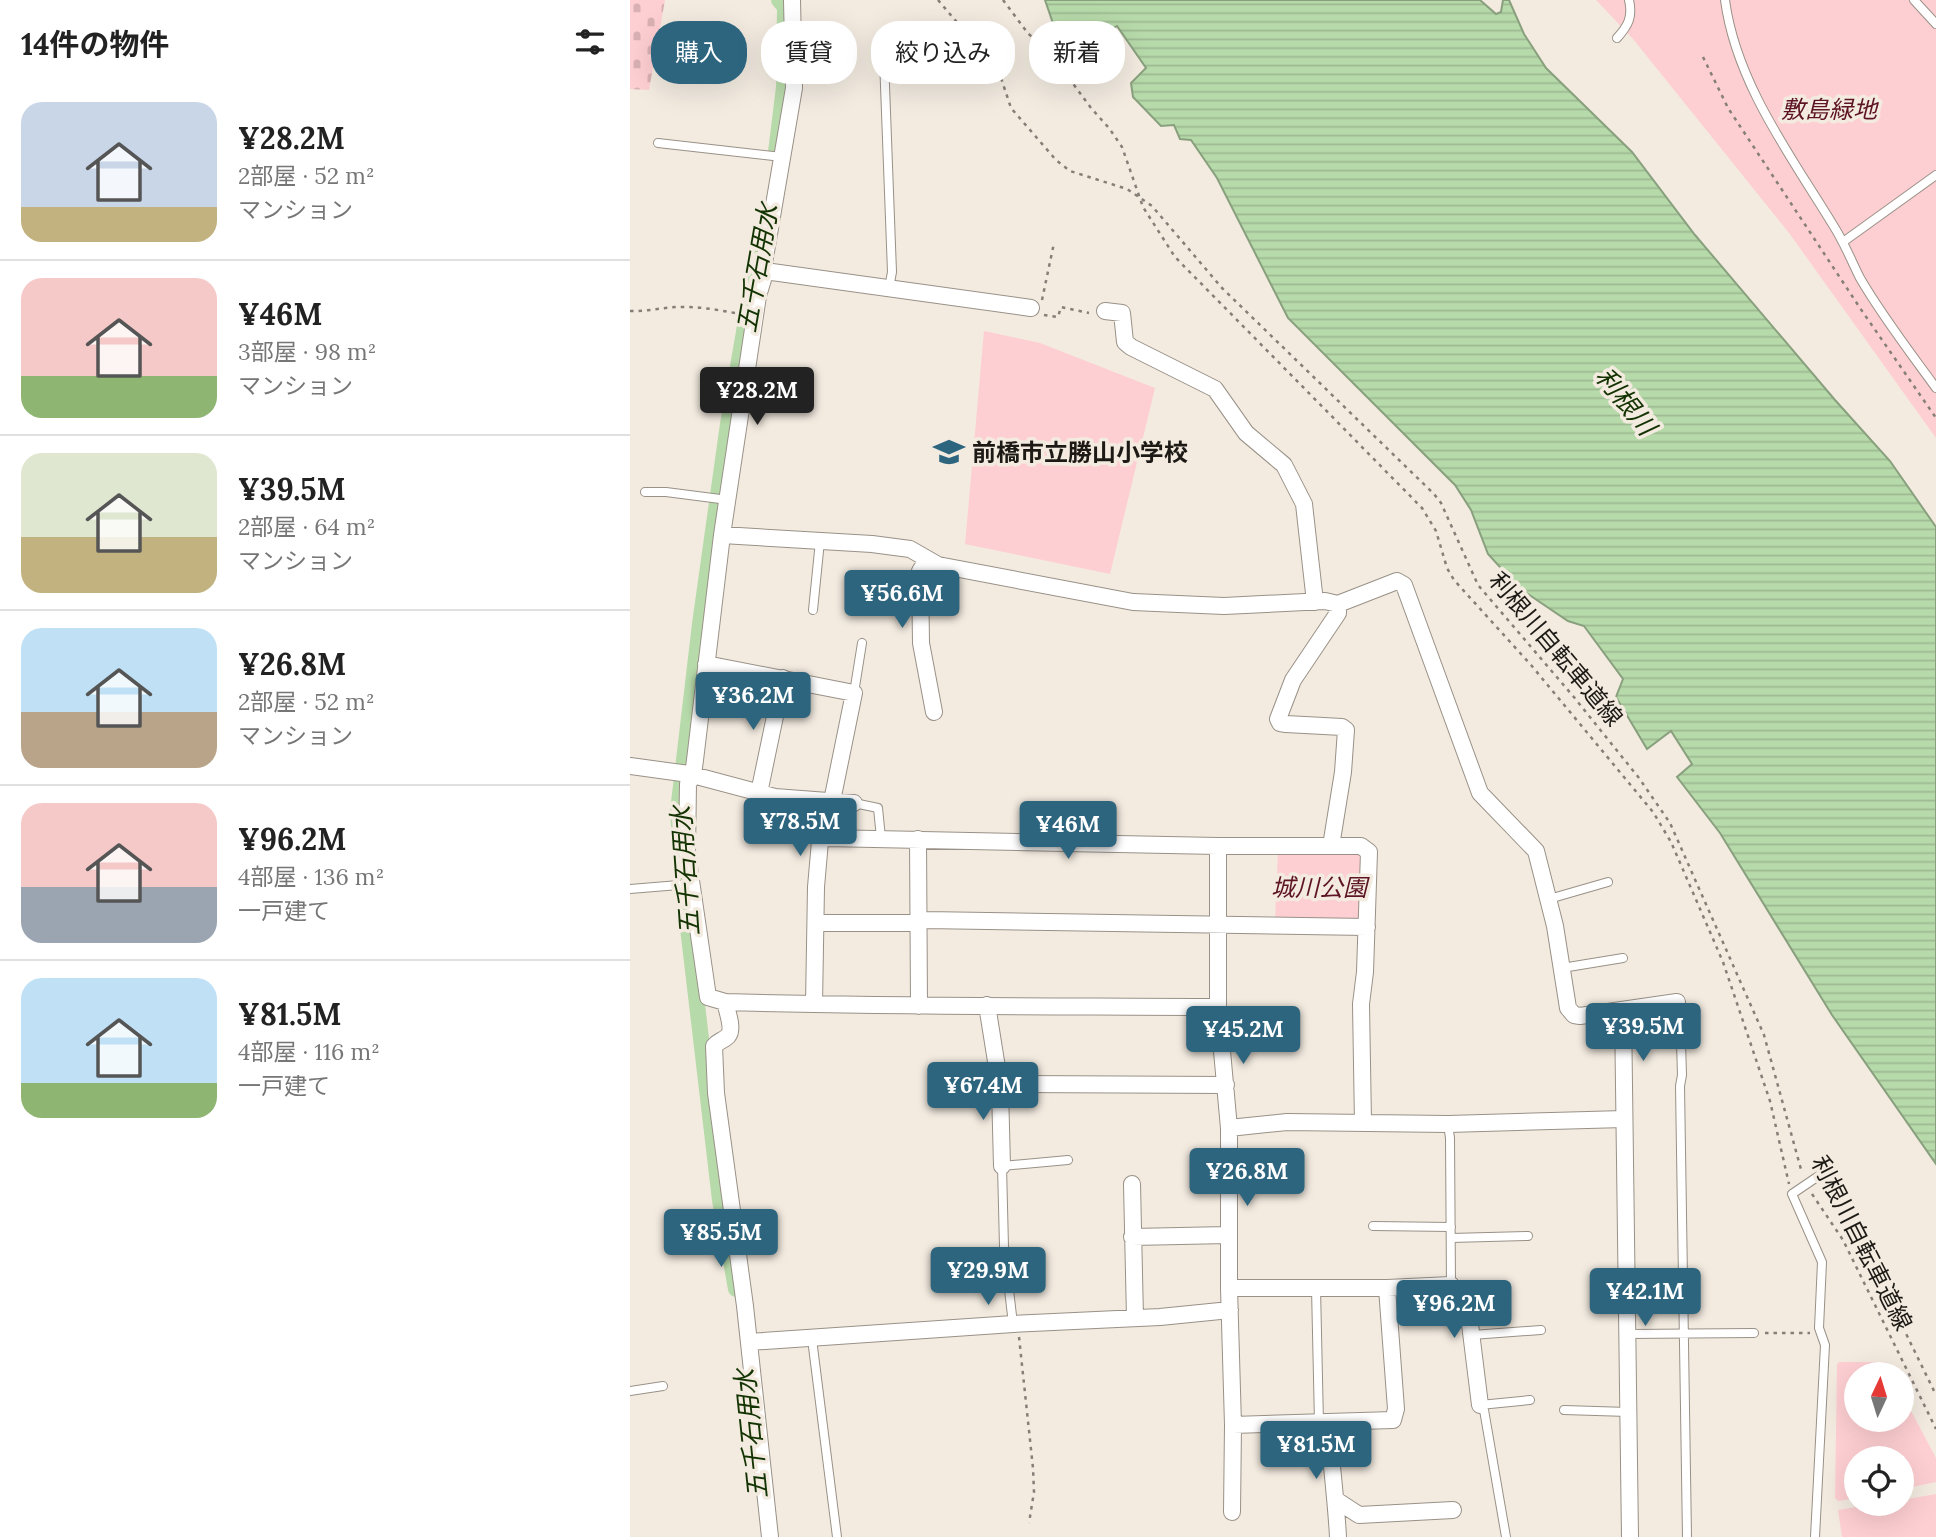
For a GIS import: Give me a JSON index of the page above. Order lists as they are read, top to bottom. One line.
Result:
{"streets":{"path":["利根川自転車道線"]},"water":["五千石用水","利根川"],"parks":["敷島緑地","城川公園"],"places":{"school or university":["前橋市立勝山小学校"]},"north":"top","page":{"heading":"14件の物件","chip":["購入","賃貸","絞り込み","新着"],"list":[{"name":"¥28.2M","note":"2部屋 · 52 m² · マンション"},{"name":"¥46M","note":"3部屋 · 98 m² · マンション"},{"name":"¥39.5M","note":"2部屋 · 64 m² · マンション"},{"name":"¥26.8M","note":"2部屋 · 52 m² · マンション"},{"name":"¥96.2M","note":"4部屋 · 136 m² · 一戸建て"},{"name":"¥81.5M","note":"4部屋 · 116 m² · 一戸建て"}],"price":["¥28.2M","¥56.6M","¥36.2M","¥78.5M","¥46M","¥39.5M","¥45.2M","¥67.4M","¥26.8M","¥85.5M","¥29.9M","¥42.1M","¥96.2M","¥81.5M"]}}
